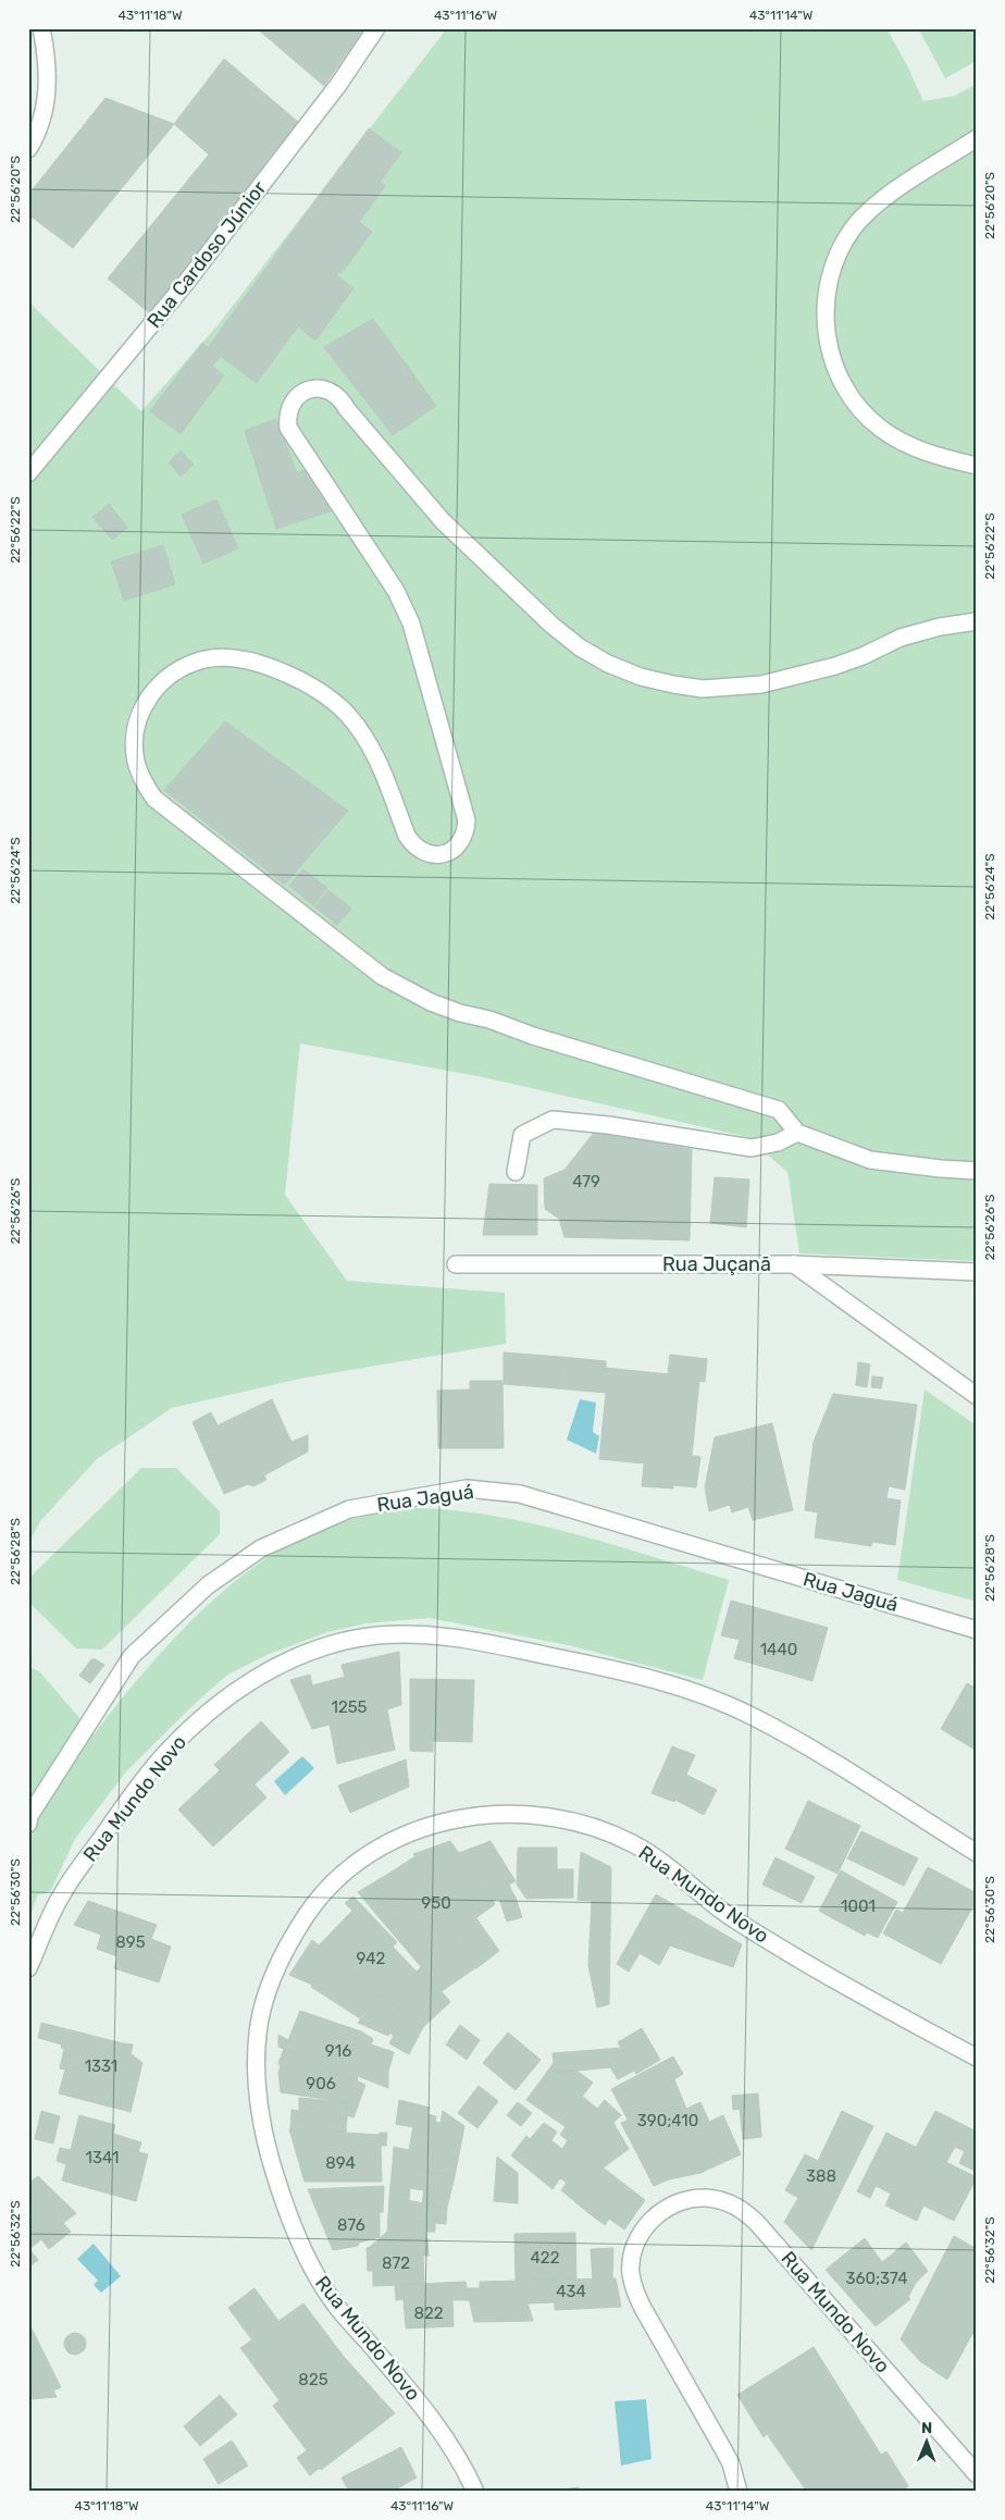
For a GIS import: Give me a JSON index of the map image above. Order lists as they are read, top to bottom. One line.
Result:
{"streets":{"street":["Rua Cardoso Júnior","Rua Juçanã","Rua Jaguá","Rua Mundo Novo"]},"house_numbers":["479","1440","1255","950","1001","895","942","916","1331","906","390;410","1341","894","388","876","422","872","360;374","434","822","825"],"north":"top","coordinates":["43°11'18\"W","43°11'16\"W","43°11'14\"W","22°56'20\"S","22°56'22\"S","22°56'24\"S","22°56'26\"S","22°56'28\"S","22°56'30\"S","22°56'32\"S"]}
